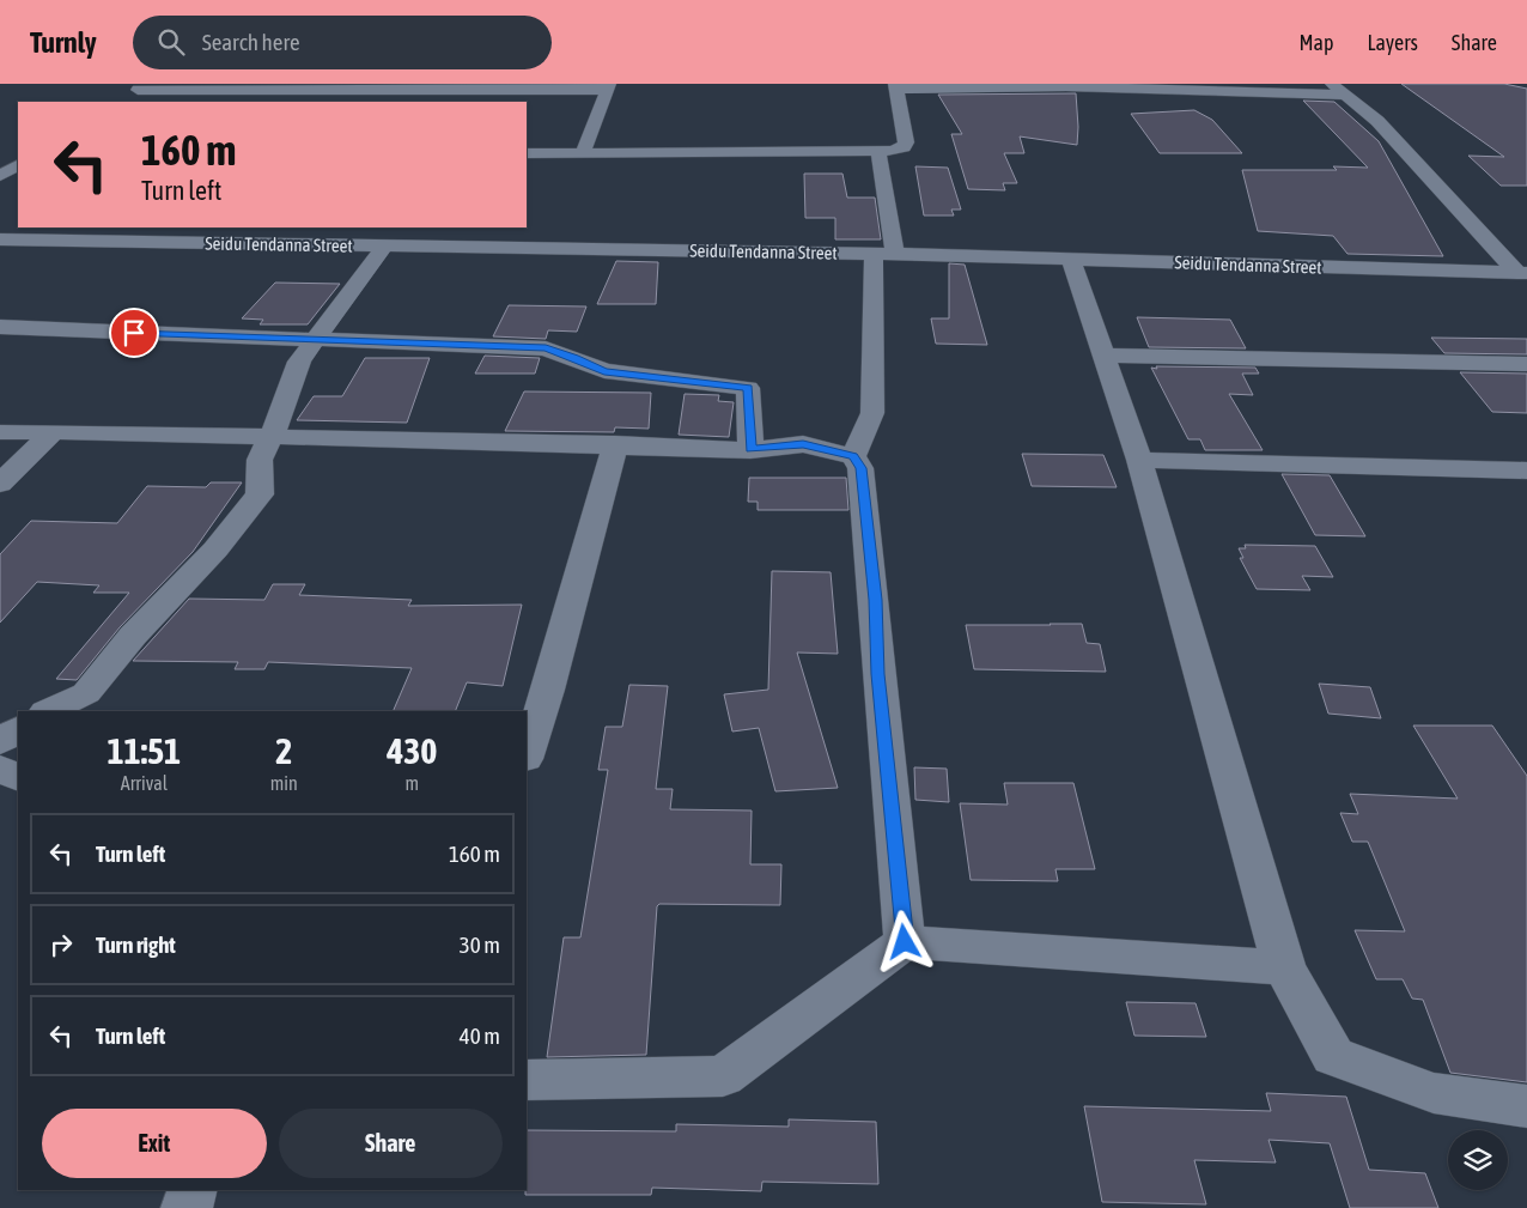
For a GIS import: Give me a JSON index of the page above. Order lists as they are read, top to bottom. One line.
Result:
{"streets":{"street":["Seidu Tendanna Street"]},"page":{"header":"Turnly","search":"Search here","nav":["Map","Layers","Share"],"turn":["160 m","Turn left"],"eta":["11:51","Arrival","2","min","430","m"],"list":[{"name":"Turn left","value":"160 m"},{"name":"Turn right","value":"30 m"},{"name":"Turn left","value":"40 m"}],"buttons":["Exit","Share"]}}
